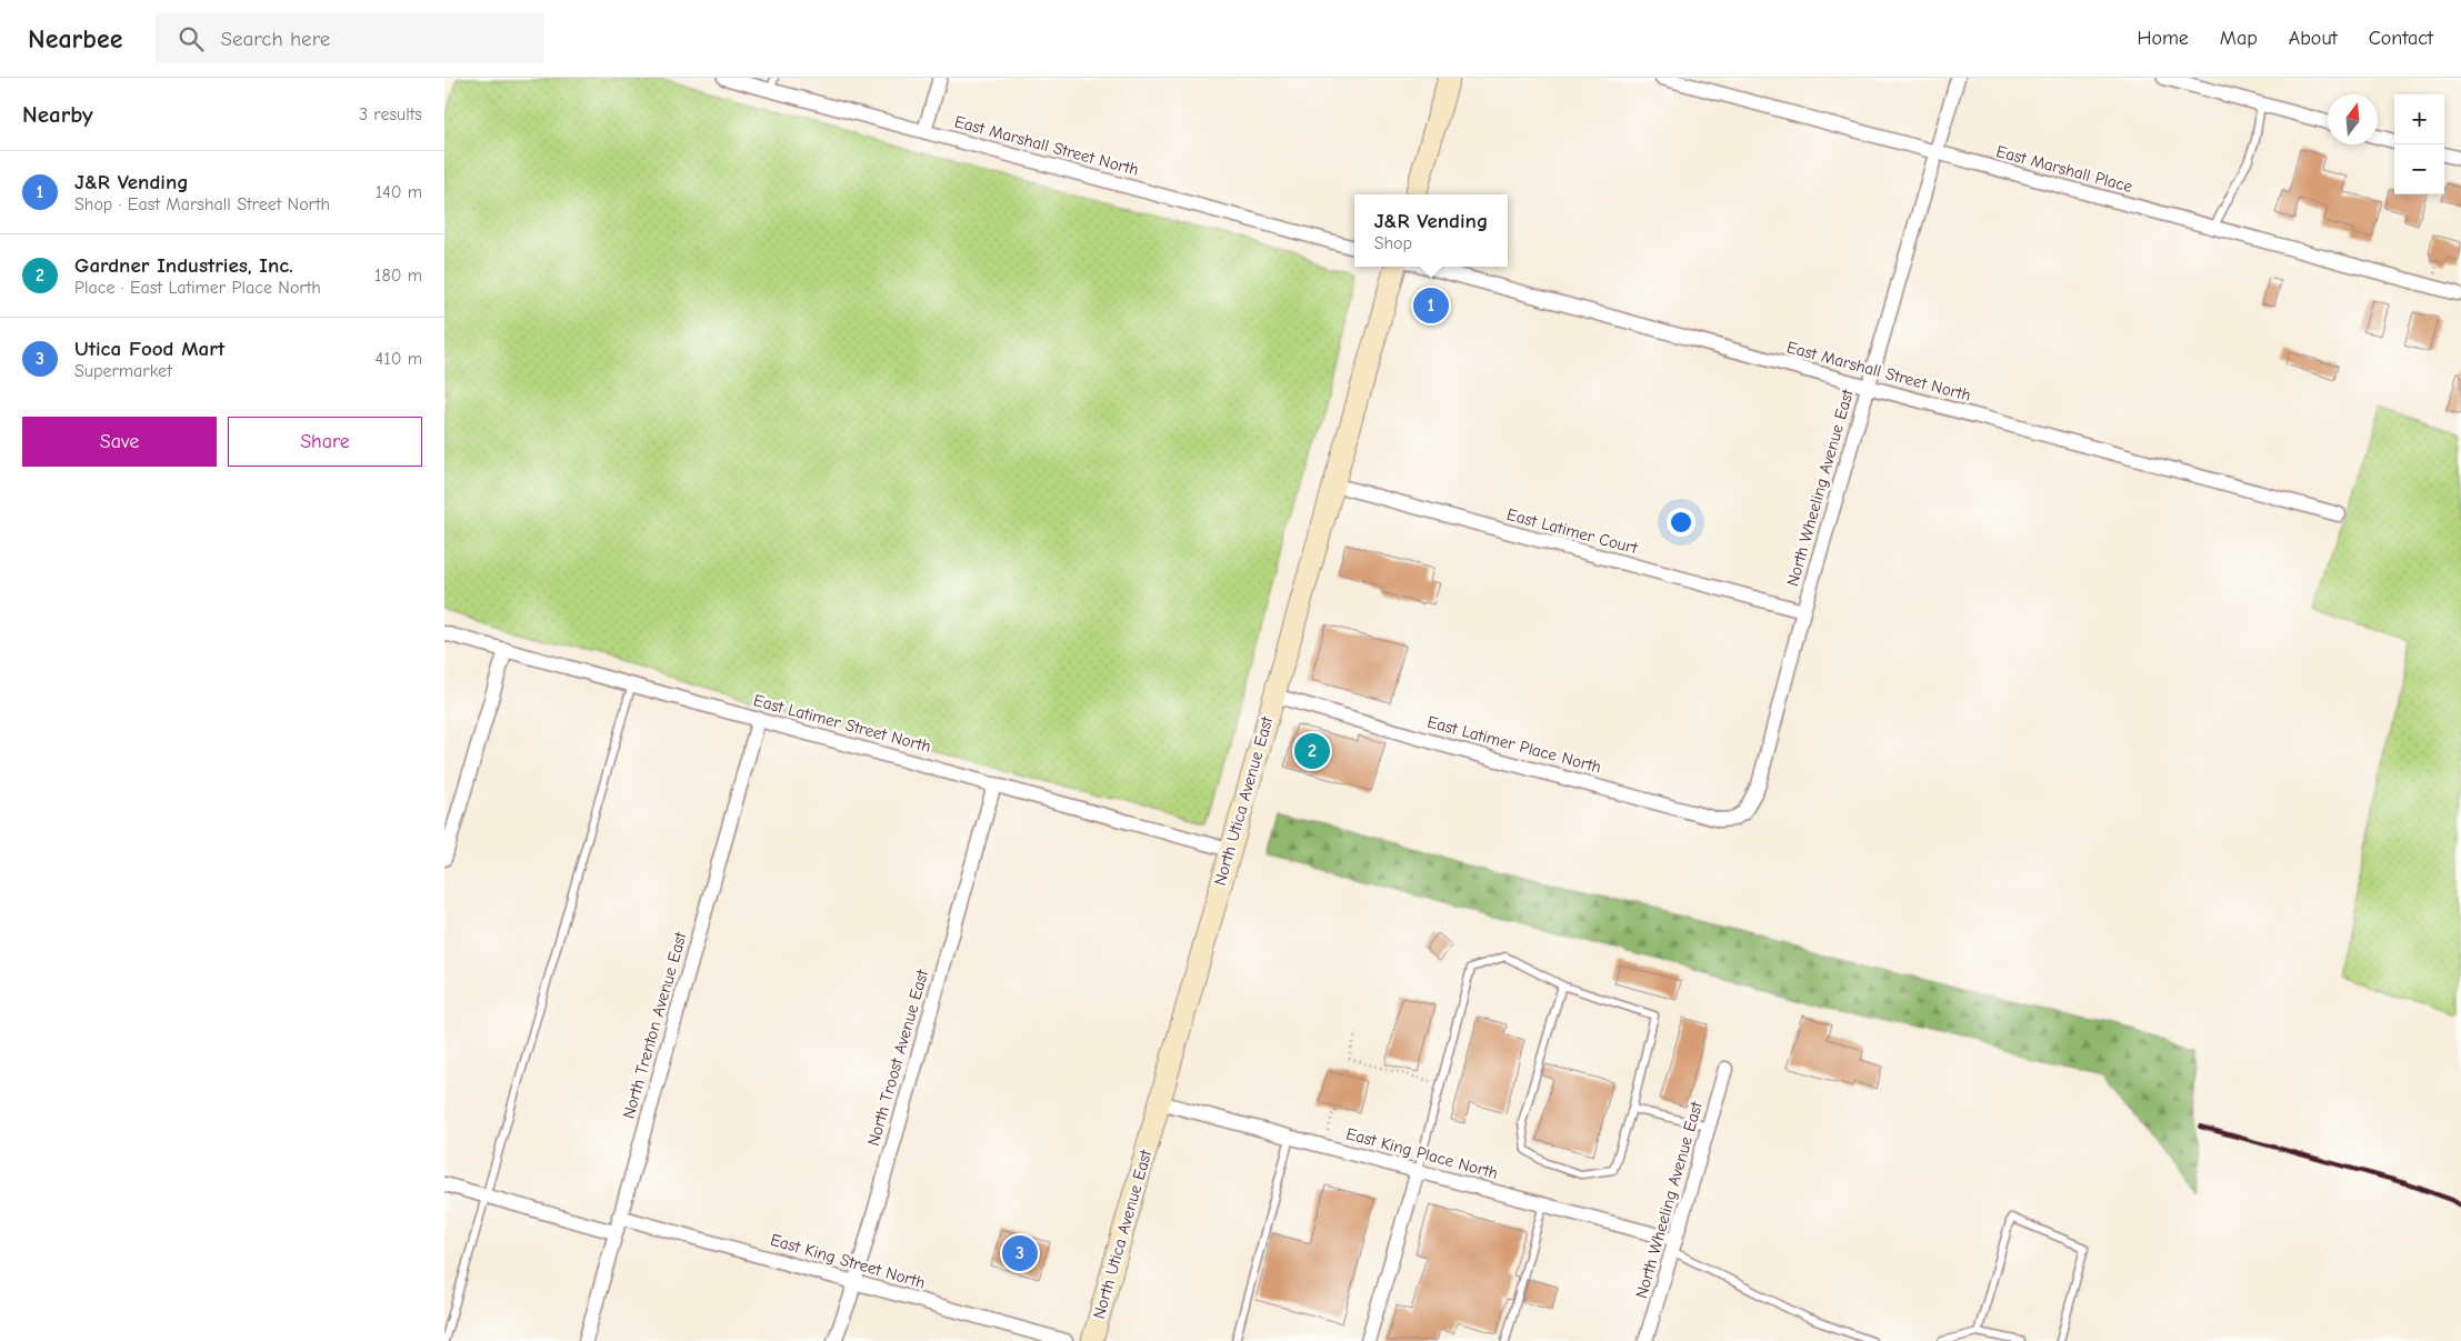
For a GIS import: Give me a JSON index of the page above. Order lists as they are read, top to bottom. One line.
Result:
{"streets":{"main road":["North Utica Avenue East"],"street":["East Marshall Street North","East Marshall Place","North Wheeling Avenue East","East Latimer Court","East Latimer Street North","East Latimer Place North","North Trenton Avenue East","North Troost Avenue East","East King Place North","East King Street North"]},"crossings":[["East Marshall Street North","North Wheeling Avenue East"],["East Marshall Place","North Wheeling Avenue East"],["North Wheeling Avenue East","East Latimer Court"],["North Wheeling Avenue East","East Latimer Place North"],["North Wheeling Avenue East","East King Place North"],["East Latimer Court","North Utica Avenue East"],["East Latimer Street North","North Utica Avenue East"],["East Latimer Street North","North Trenton Avenue East"],["East Latimer Street North","North Troost Avenue East"],["East Latimer Place North","North Utica Avenue East"],["North Utica Avenue East","East King Place North"],["North Trenton Avenue East","East King Street North"],["North Troost Avenue East","East King Street North"]],"north":"top","page":{"header":"Nearbee","search":"Search here","nav":["Home","Map","About","Contact"],"heading":["Nearby","3 results"],"map_buttons":["+","−"],"list":[{"mark":"1","name":"J&R Vending","note":"Shop · East Marshall Street North","value":"140 m"},{"mark":"2","name":"Gardner Industries, Inc.","note":"Place · East Latimer Place North","value":"180 m"},{"mark":"3","name":"Utica Food Mart","note":"Supermarket","value":"410 m"}],"popup":["J&R Vending","Shop"],"pins":["1","2","3"],"buttons":["Save","Share"]}}
